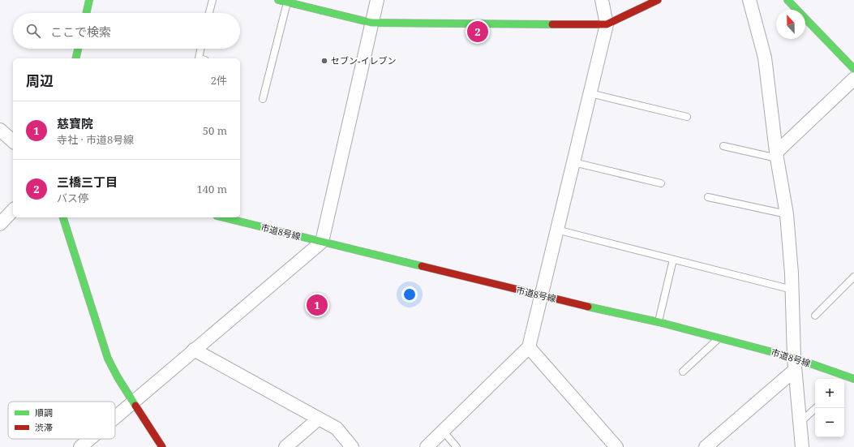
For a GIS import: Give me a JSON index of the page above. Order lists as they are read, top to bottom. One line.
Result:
{"streets":{"street":["市道8号線"]},"places":["セブン-イレブン"],"legend":["順調","渋滞"],"north":"top","page":{"search":"ここで検索","pins":["2","1"],"heading":["周辺","2件"],"list":[{"mark":"1","name":"慈寶院","note":"寺社 · 市道8号線","value":"50 m"},{"mark":"2","name":"三橋三丁目","note":"バス停","value":"140 m"}],"map_buttons":["+","−"]}}
